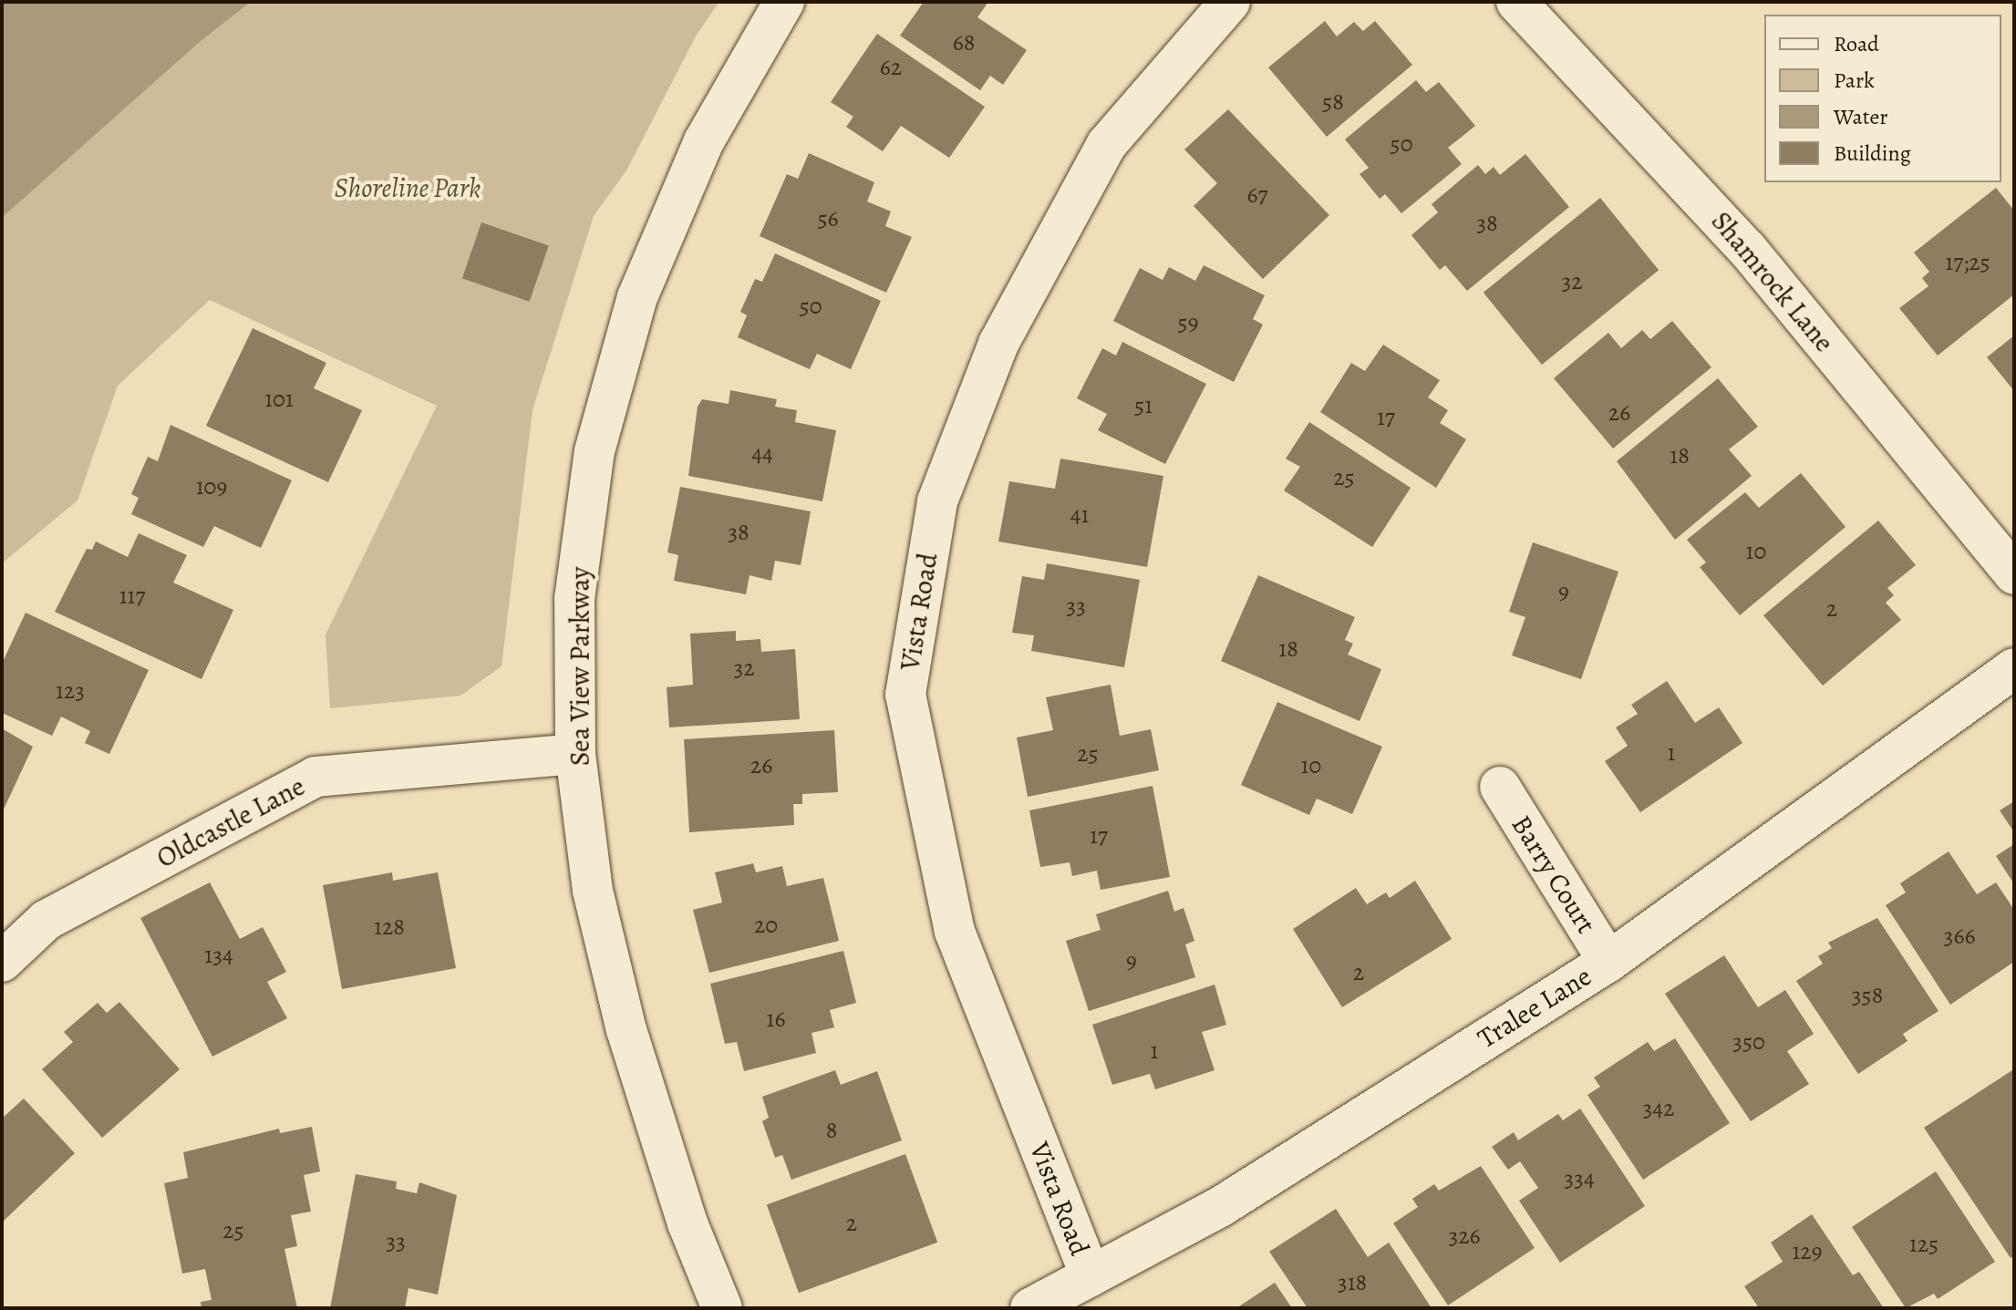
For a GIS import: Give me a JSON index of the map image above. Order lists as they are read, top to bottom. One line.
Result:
{"streets":{"street":["Shamrock Lane","Vista Road","Sea View Parkway","Oldcastle Lane","Barry Court","Tralee Lane"]},"crossings":[["Vista Road","Tralee Lane"],["Sea View Parkway","Oldcastle Lane"],["Barry Court","Tralee Lane"]],"parks":["Shoreline Park"],"house_numbers":["68","62","58","50","67","56","38","17;25","32","50","59","101","51","26","17","44","18","25","109","41","38","10","9","117","33","2","18","32","123","1","25","26","10","17","20","128","366","134","9","2","358","16","350","1","342","8","334","2","25","326","33","125","129","318"],"legend":["Road","Park","Water","Building"]}
